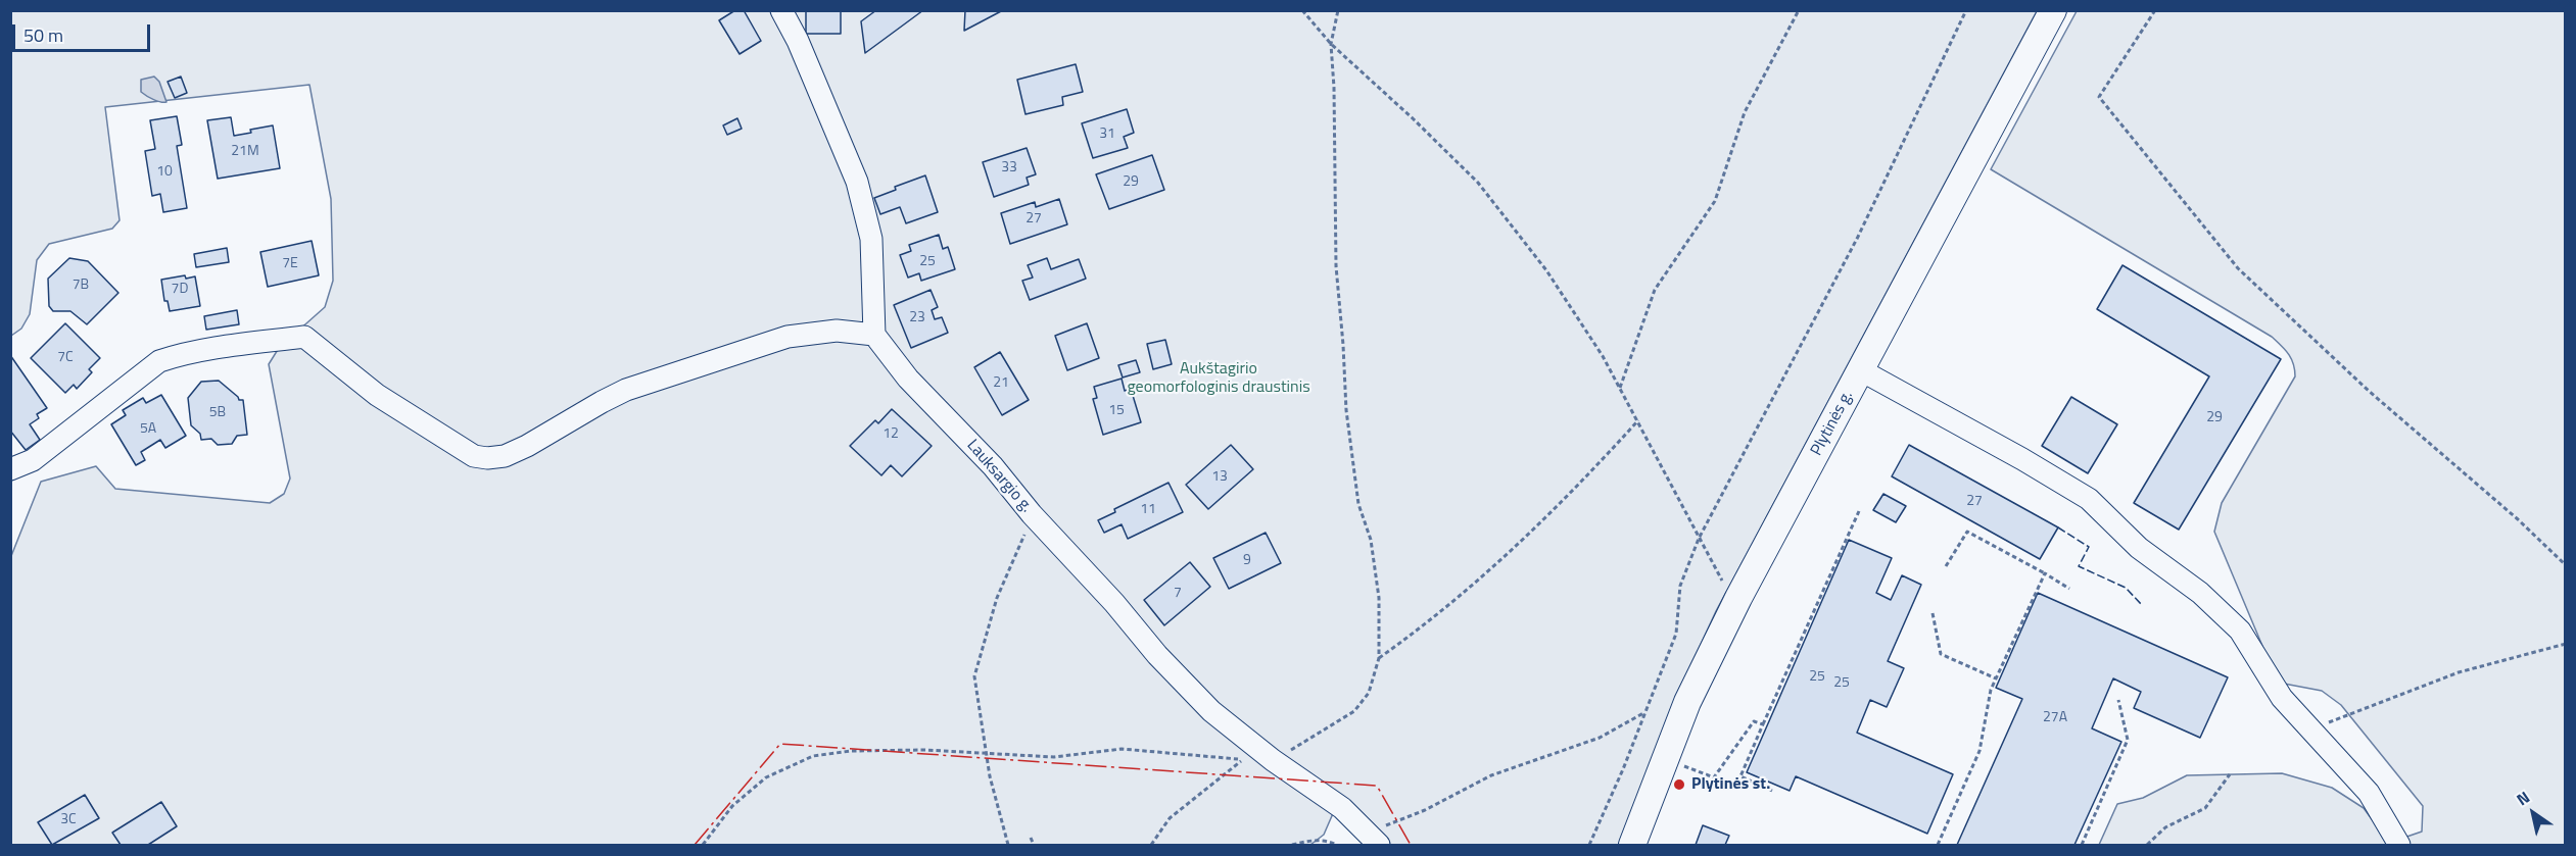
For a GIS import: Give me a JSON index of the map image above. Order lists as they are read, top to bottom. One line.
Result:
{"streets":{"main road":["Plytinės g."],"street":["Lauksargio g."]},"parks":["Aukštagirio geomorfologinis draustinis"],"places":["Plytinės st."],"house_numbers":["31","21M","33","10","29","27","25","7E","7B","7D","23","7C","21","15","5B","29","5A","12","13","27","11","9","7","25","25","27A","3C"],"scale_bar":"50 m","north":"top left"}
